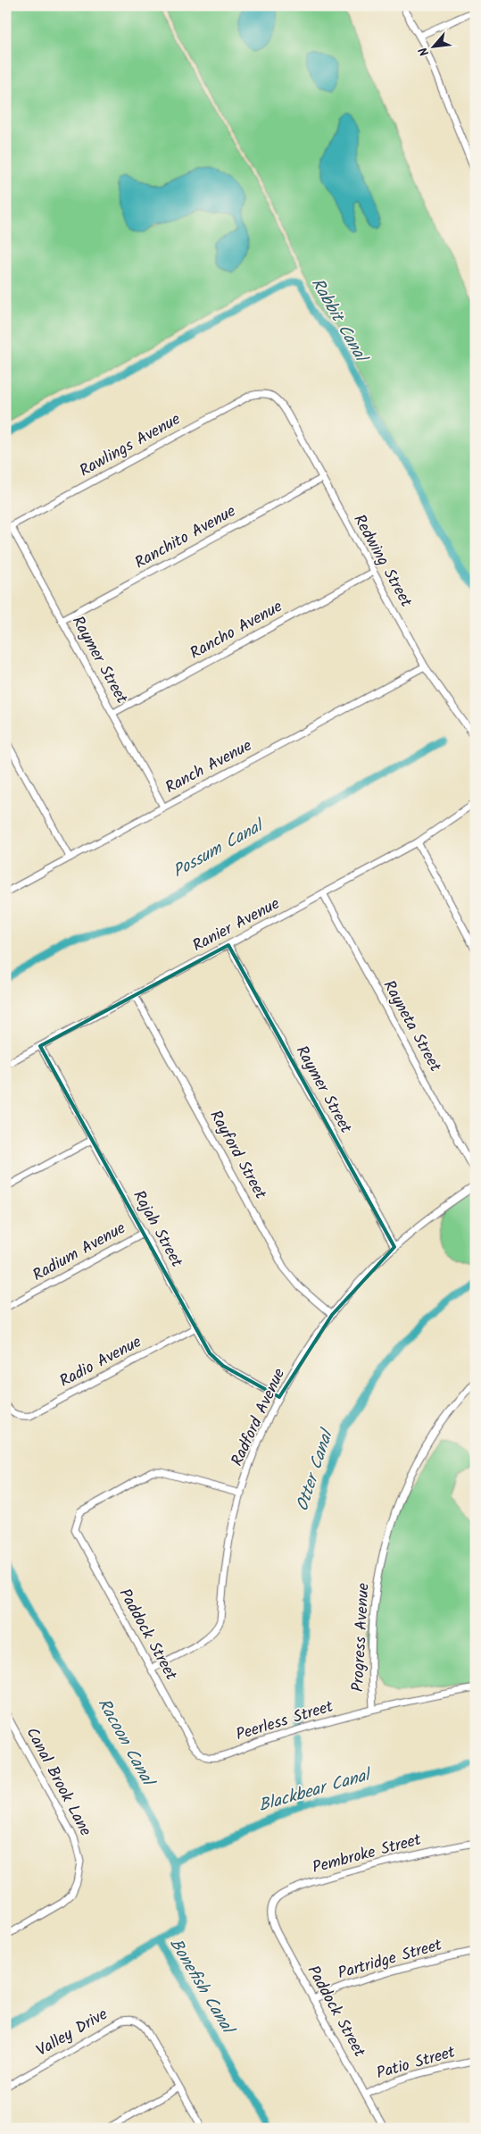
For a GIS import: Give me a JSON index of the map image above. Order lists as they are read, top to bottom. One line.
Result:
{"streets":{"street":["Rawlings Avenue","Ranchito Avenue","Redwing Street","Rancho Avenue","Raymer Street","Ranch Avenue","Ranier Avenue","Rayneta Street","Rayford Street","Rajah Street","Radium Avenue","Radio Avenue","Radford Avenue","Paddock Street","Progress Avenue","Peerless Street","Canal Brook Lane","Pembroke Street","Partridge Street","Valley Drive","Patio Street"]},"crossings":[["Rawlings Avenue","Redwing Street"],["Rawlings Avenue","Raymer Street"],["Ranchito Avenue","Redwing Street"],["Ranchito Avenue","Raymer Street"],["Redwing Street","Rancho Avenue"],["Redwing Street","Ranch Avenue"],["Rancho Avenue","Raymer Street"],["Raymer Street","Ranch Avenue"],["Raymer Street","Ranier Avenue"],["Raymer Street","Radford Avenue"],["Ranier Avenue","Rayneta Street"],["Ranier Avenue","Rayford Street"],["Ranier Avenue","Rajah Street"],["Rayford Street","Radford Avenue"],["Rajah Street","Radium Avenue"],["Rajah Street","Radio Avenue"],["Rajah Street","Radford Avenue"],["Radford Avenue","Paddock Street"],["Paddock Street","Peerless Street"],["Paddock Street","Pembroke Street"],["Paddock Street","Partridge Street"],["Paddock Street","Patio Street"],["Progress Avenue","Peerless Street"]],"water":["Rabbit Canal","Possum Canal","Otter Canal","Racoon Canal","Blackbear Canal","Bonefish Canal"],"north":"bottom left"}
